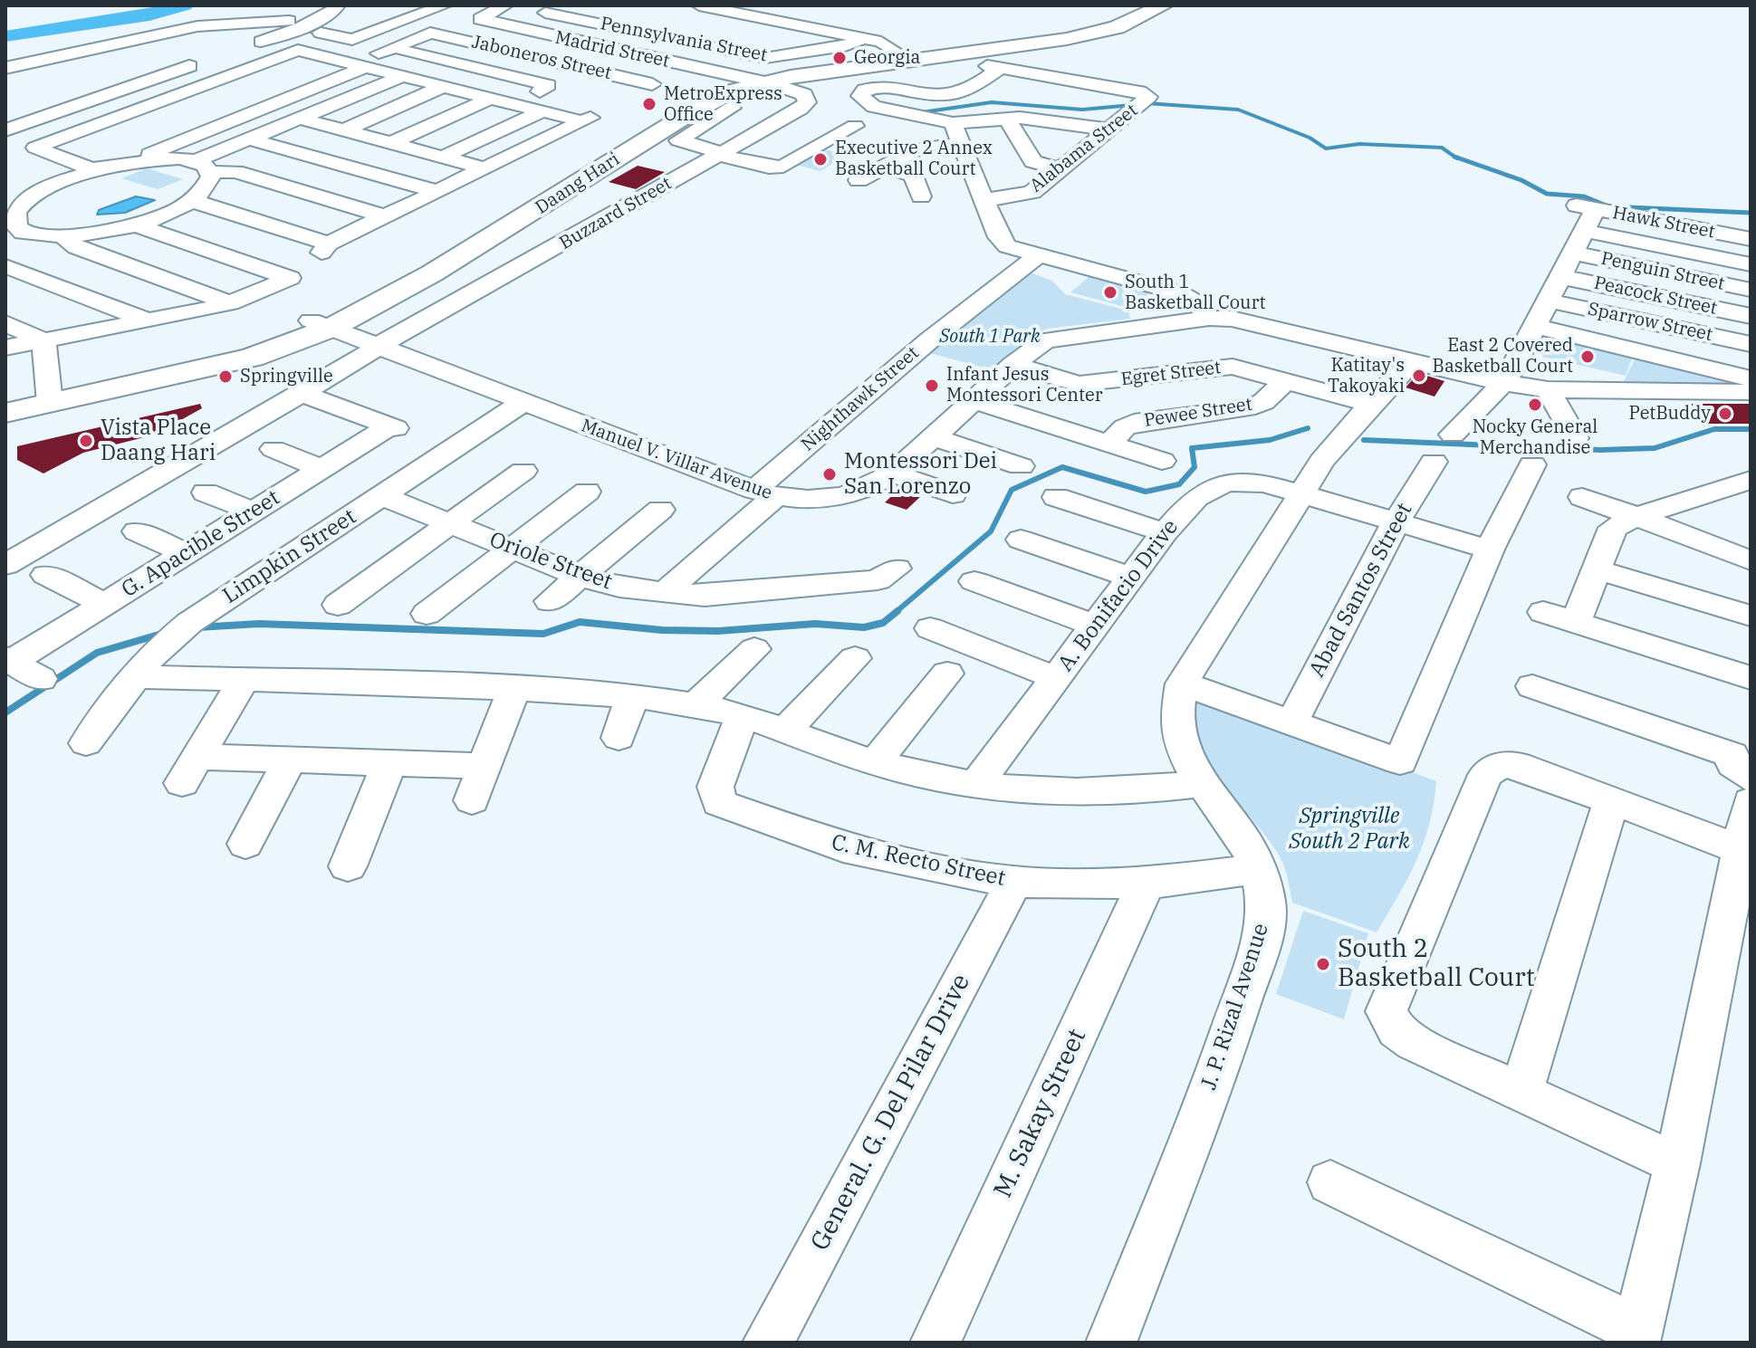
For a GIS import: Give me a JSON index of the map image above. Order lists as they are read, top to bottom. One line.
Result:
{"streets":{"main road":["Daang Hari"],"street":["Pennsylvania Street","Madrid Street","Jaboneros Street","Alabama Street","Buzzard Street","Hawk Street","Penguin Street","Peacock Street","Sparrow Street","Egret Street","Nighthawk Street","Pewee Street","Manuel V. Villar Avenue","G. Apacible Street","Limpkin Street","Oriole Street","Abad Santos Street","A. Bonifacio Drive","C. M. Recto Street","J. P. Rizal Avenue","General. G. Del Pilar Drive","M. Sakay Street"]},"crossings":[["Madrid Street","Daang Hari"],["Madrid Street","Buzzard Street"],["Daang Hari","Buzzard Street"],["Daang Hari","Manuel V. Villar Avenue"],["Buzzard Street","Manuel V. Villar Avenue"],["Buzzard Street","G. Apacible Street"],["Egret Street","Pewee Street"],["Egret Street","Manuel V. Villar Avenue"],["Egret Street","J. P. Rizal Avenue"],["Nighthawk Street","Manuel V. Villar Avenue"],["Nighthawk Street","Oriole Street"],["Manuel V. Villar Avenue","Limpkin Street"],["Manuel V. Villar Avenue","J. P. Rizal Avenue"],["Limpkin Street","Oriole Street"],["Abad Santos Street","A. Bonifacio Drive"],["A. Bonifacio Drive","J. P. Rizal Avenue"],["C. M. Recto Street","J. P. Rizal Avenue"],["C. M. Recto Street","General. G. Del Pilar Drive"],["C. M. Recto Street","M. Sakay Street"]],"parks":["South 1 Park","Springville South 2 Park"],"places":["Georgia","MetroExpress Office","Executive 2 Annex Basketball Court","South 1 Basketball Court","East 2 Covered Basketball Court","Katitay's Takoyaki","Springville","Infant Jesus Montessori Center","Nocky General Merchandise","PetBuddy","Vista Place Daang Hari","Montessori Dei San Lorenzo","South 2 Basketball Court"]}
